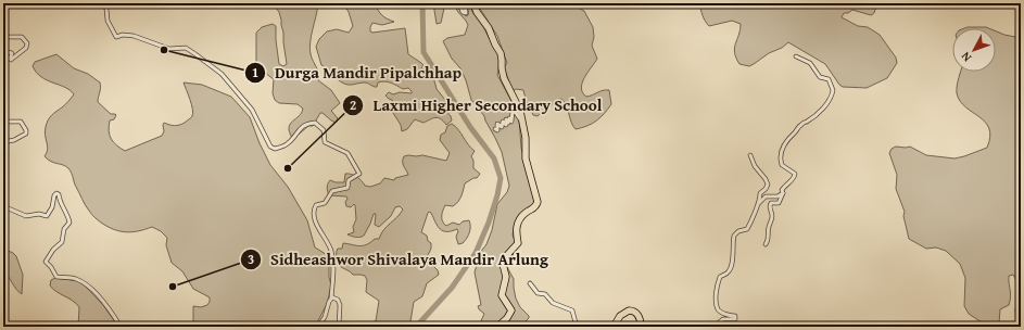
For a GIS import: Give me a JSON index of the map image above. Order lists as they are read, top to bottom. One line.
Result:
{"places":["Durga Mandir Pipalchhap","Laxmi Higher Secondary School","Sidheashwor Shivalaya Mandir Arlung"],"north":"bottom left"}
